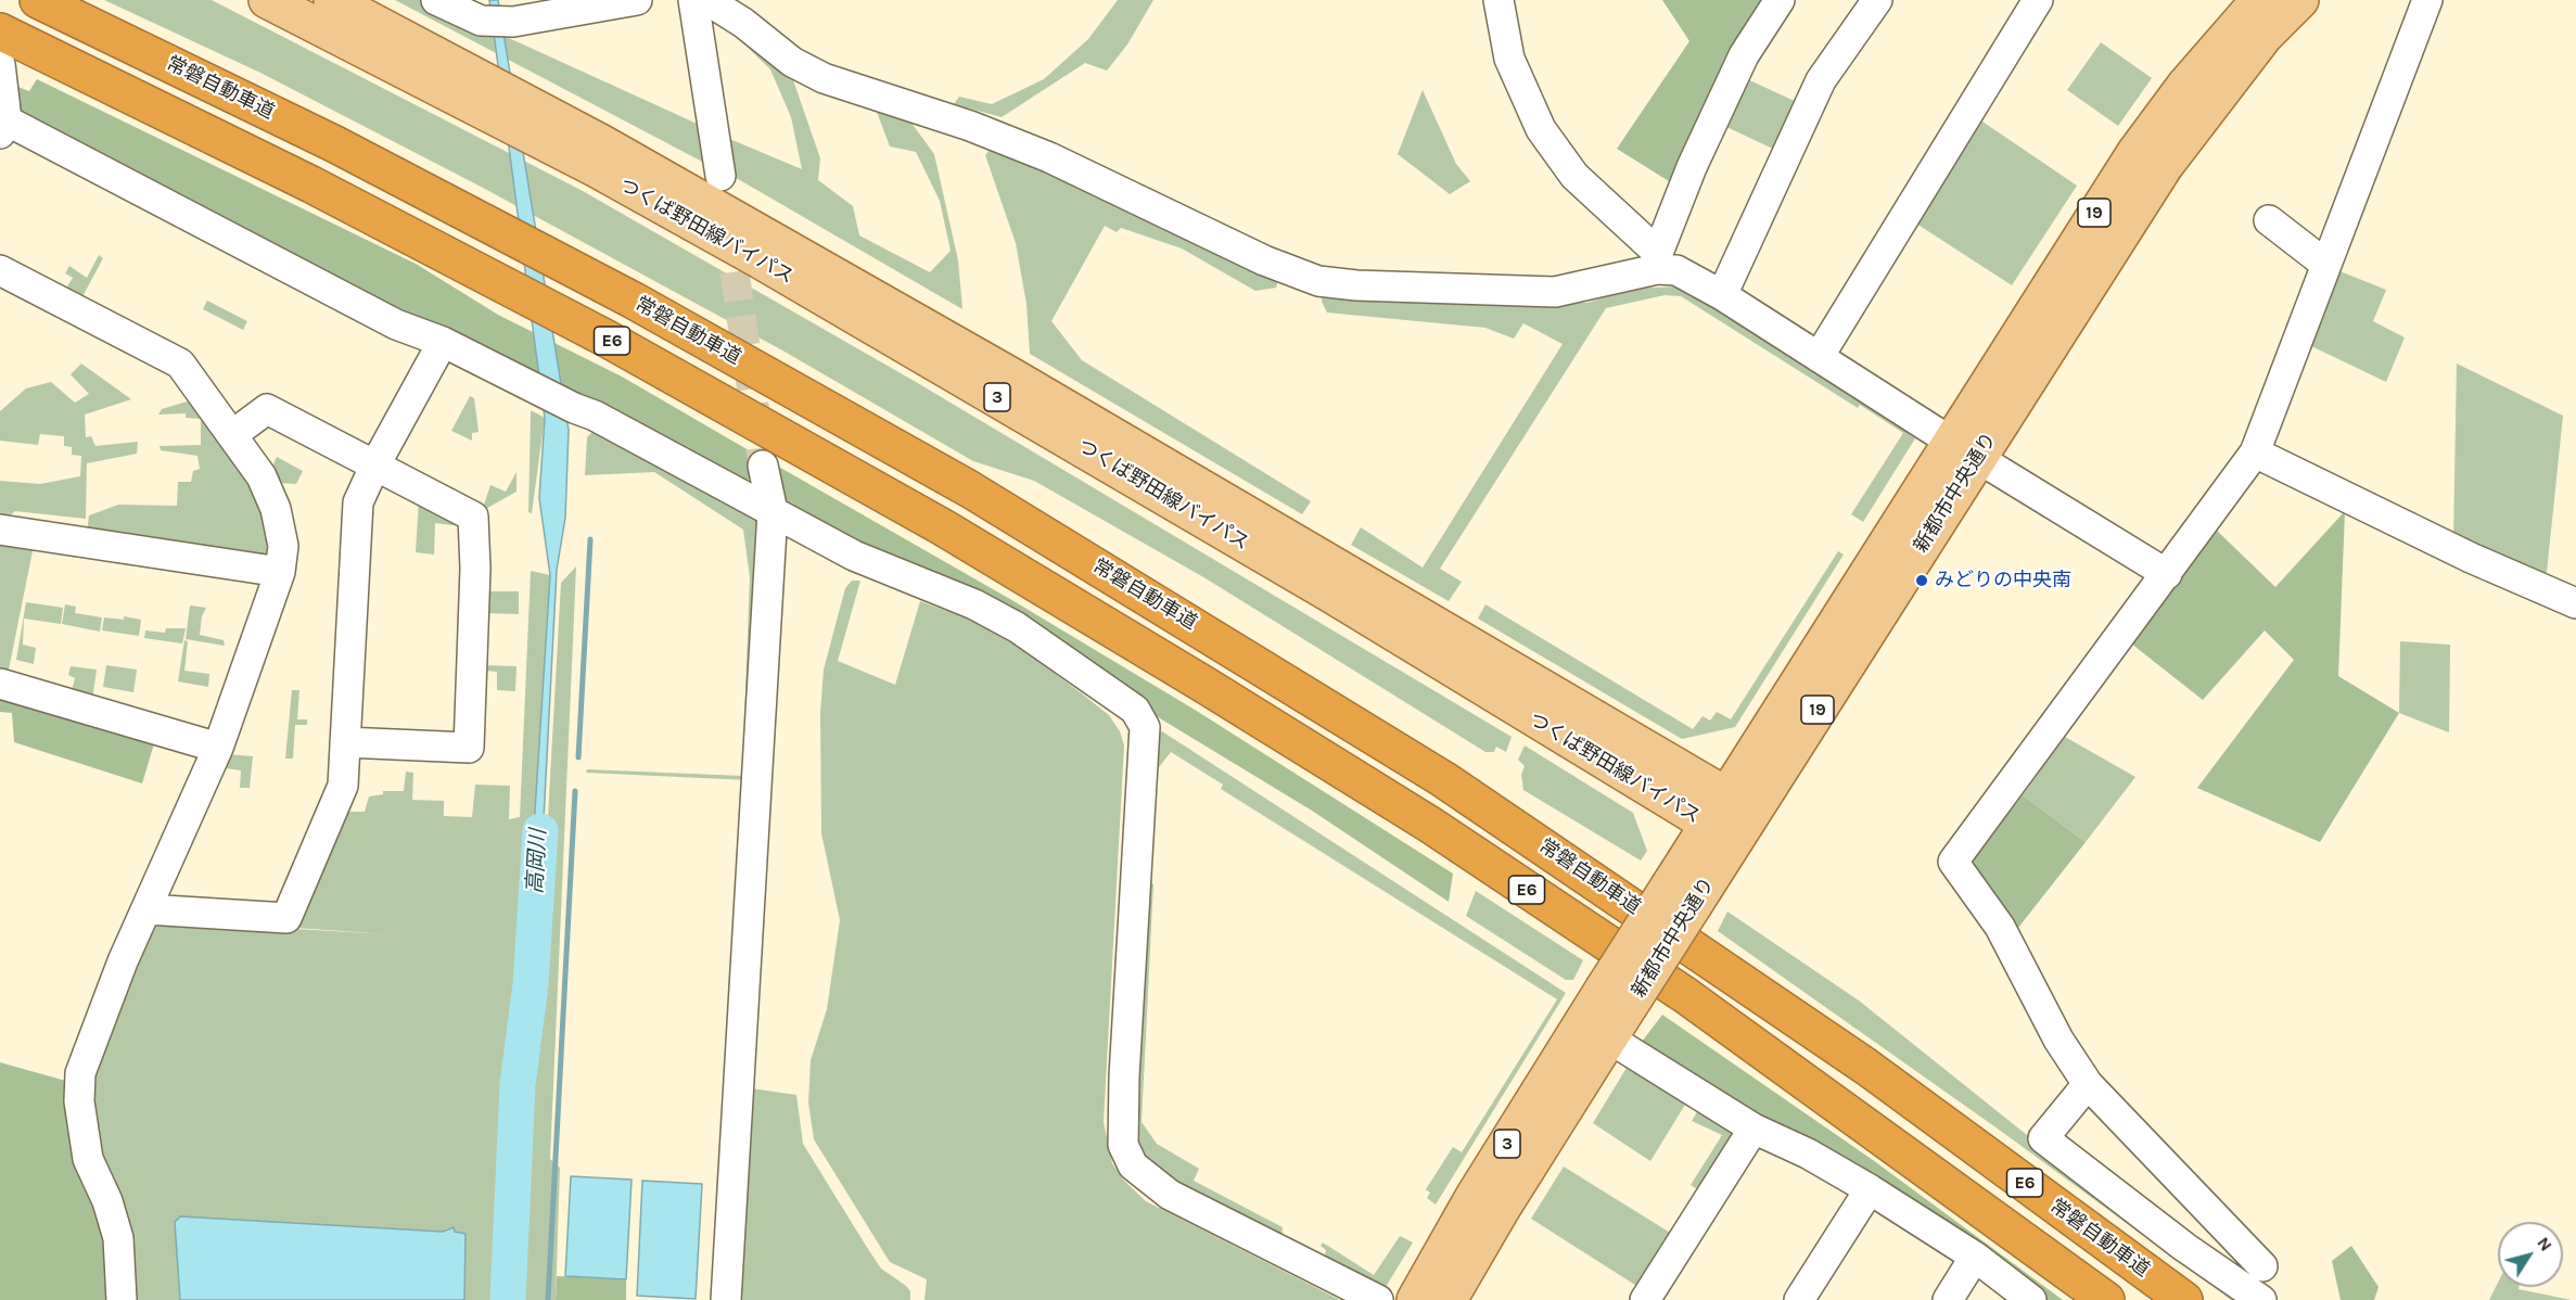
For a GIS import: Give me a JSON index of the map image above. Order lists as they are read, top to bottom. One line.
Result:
{"streets":{"highway":["常磐自動車道","E6"],"main road":["19","つくば野田線バイパス","3","新都市中央通り"]},"crossings":[["つくば野田線バイパス","新都市中央通り"]],"water":["高岡川"],"places":["みどりの中央南"],"north":"top right"}
